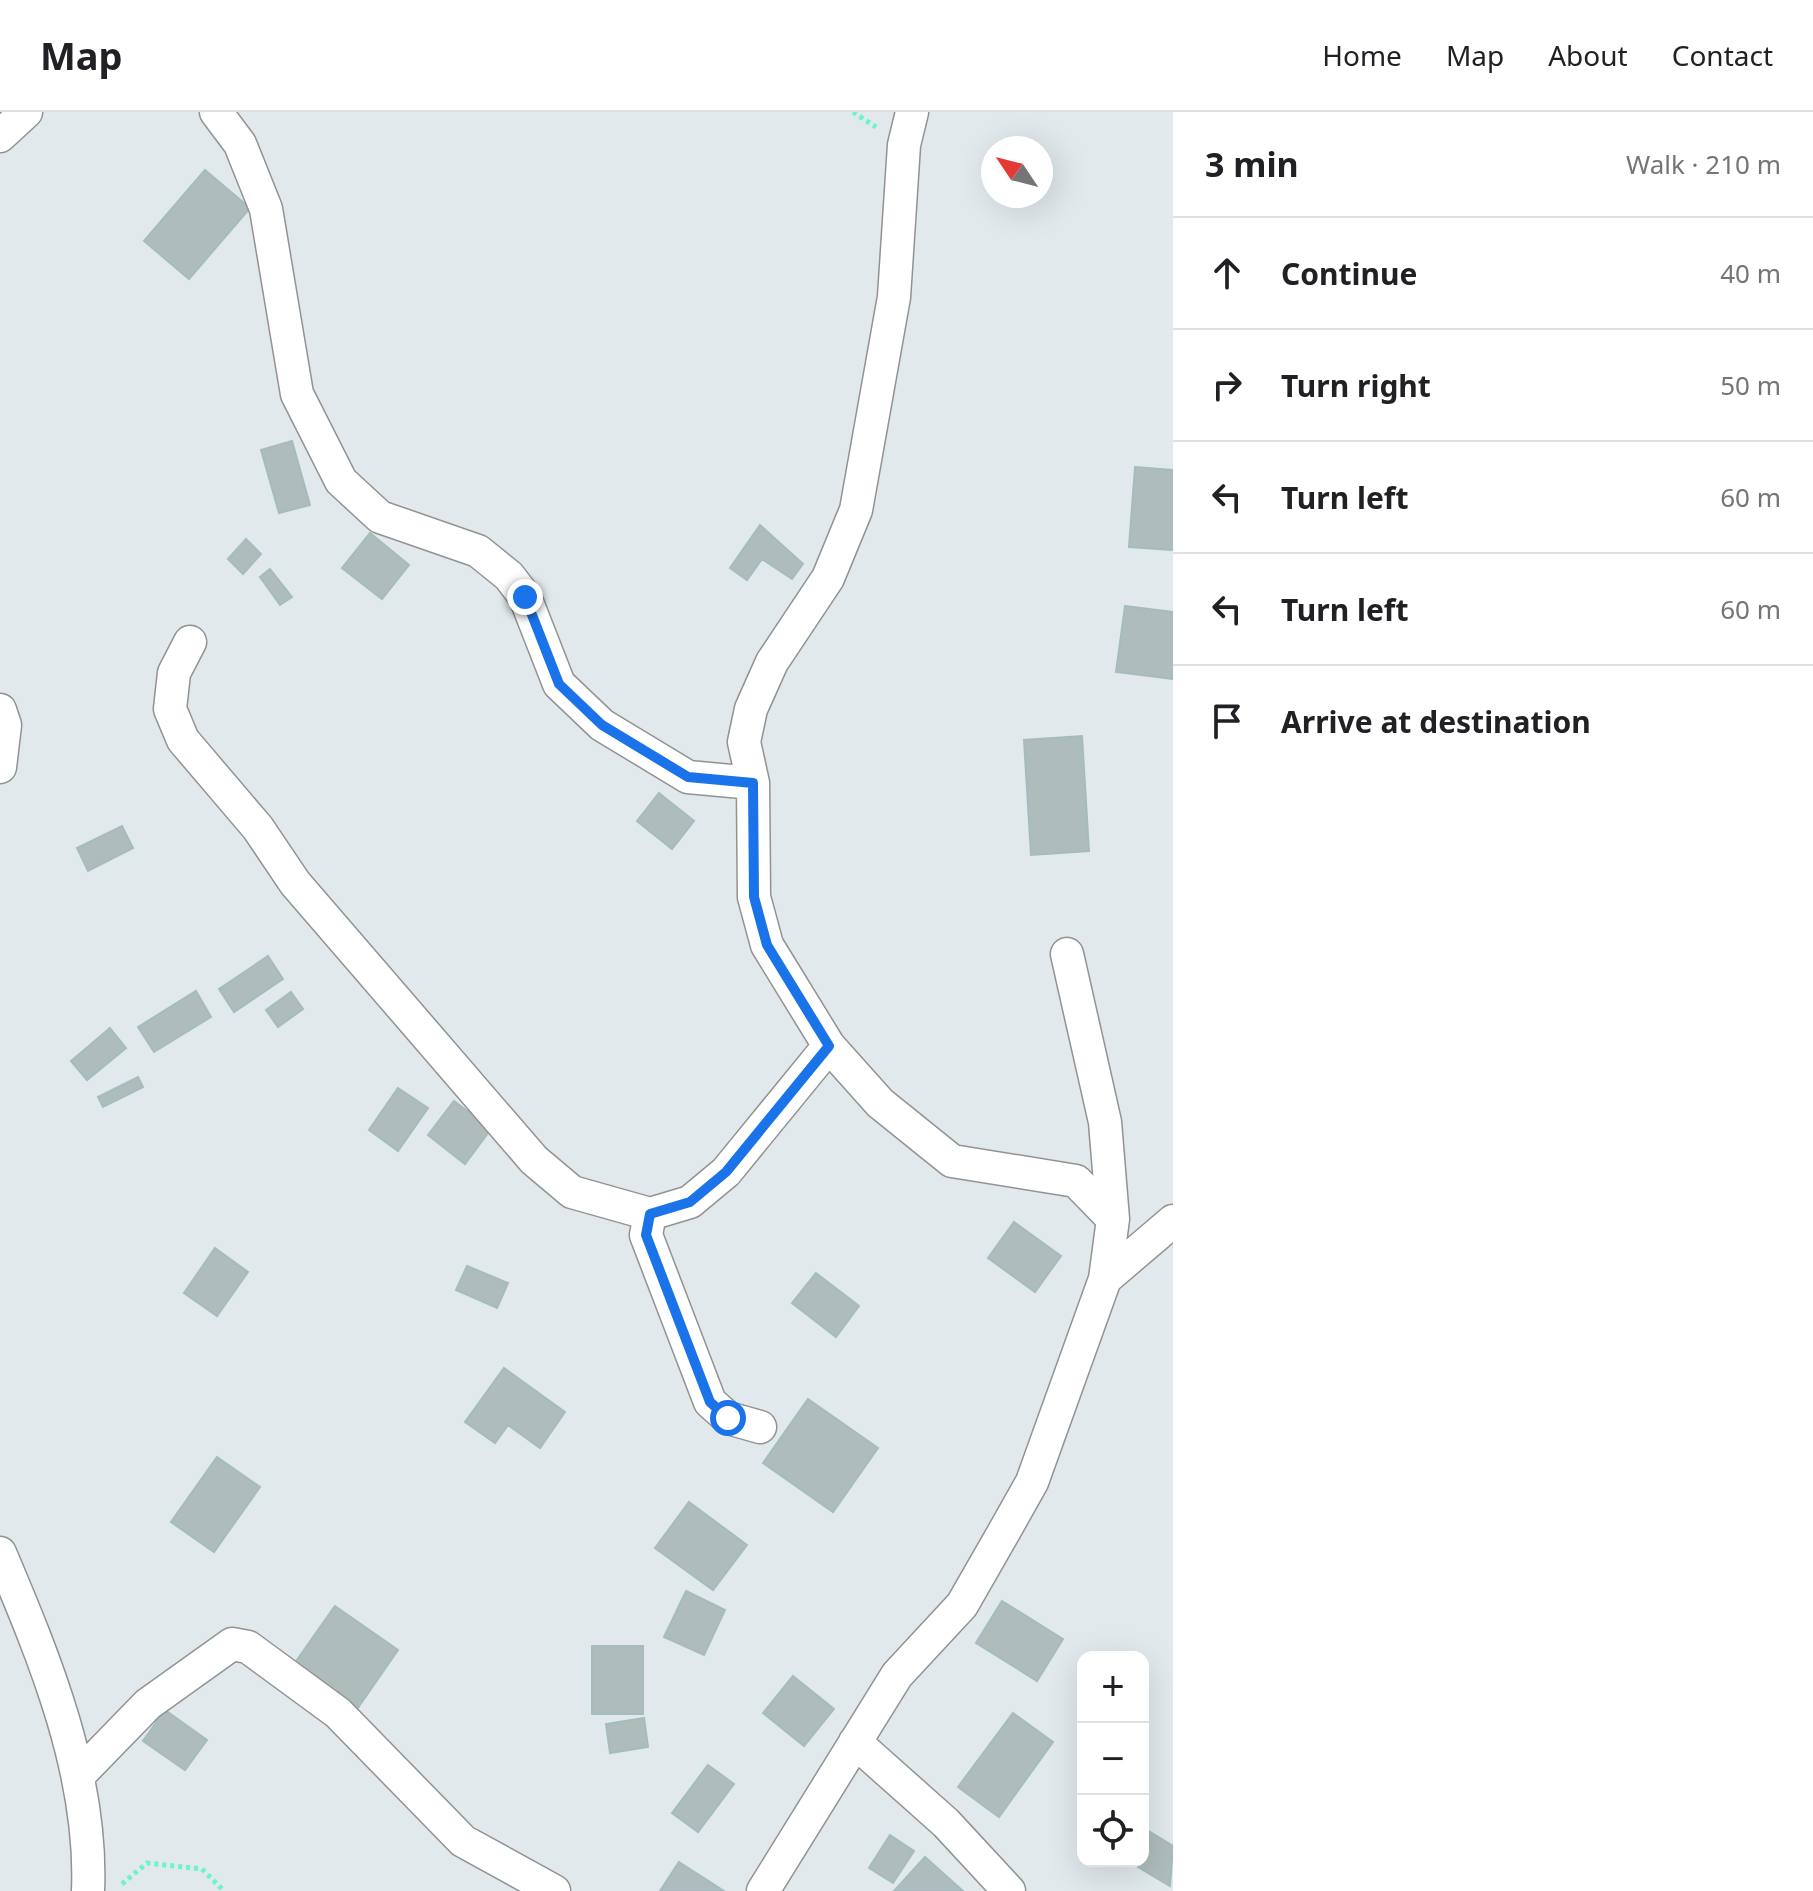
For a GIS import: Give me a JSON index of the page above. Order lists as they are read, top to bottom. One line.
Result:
{"north":"top left","page":{"header":"Map","nav":["Home","Map","About","Contact"],"heading":["3 min","Walk · 210 m"],"list":[["Continue","40 m"],["Turn right","50 m"],["Turn left","60 m"],["Turn left","60 m"],"Arrive at destination"],"map_buttons":["+","−"]}}
